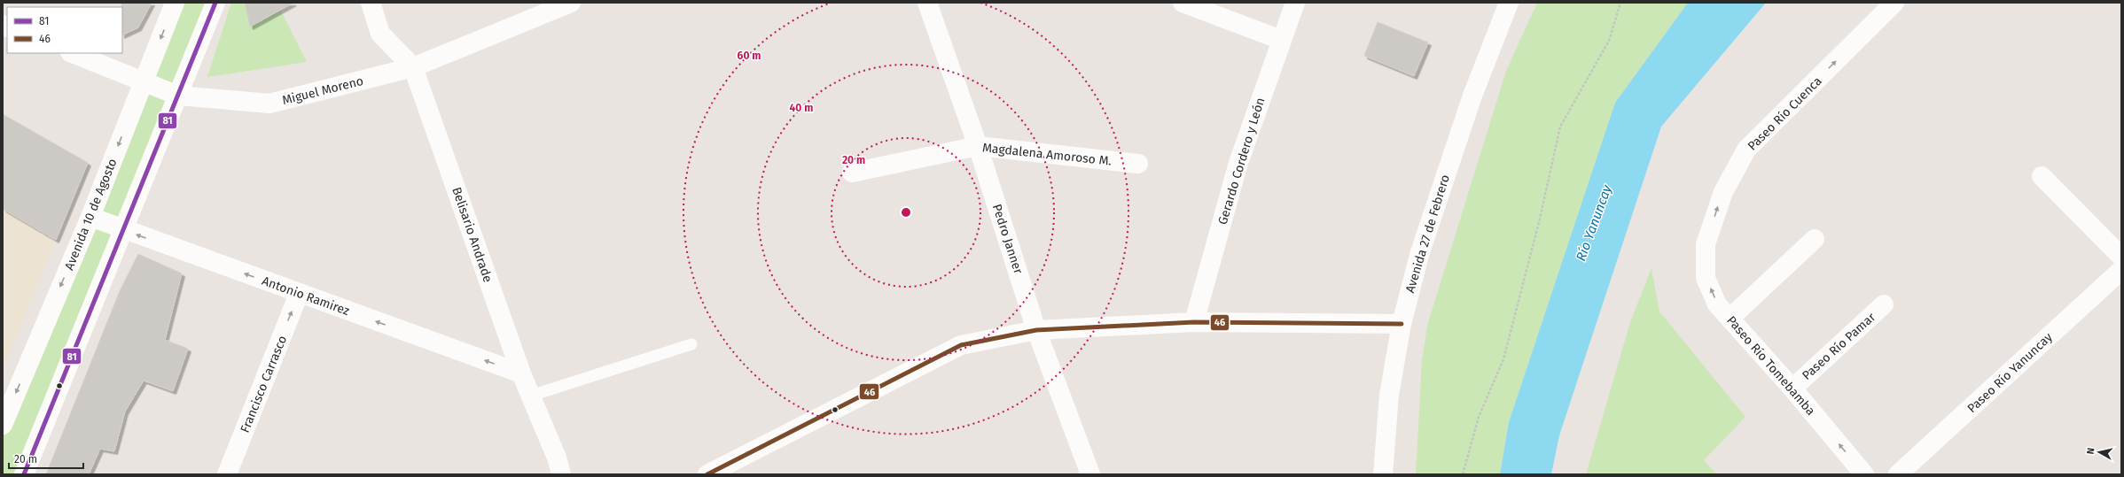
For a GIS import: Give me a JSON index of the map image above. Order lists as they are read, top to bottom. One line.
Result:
{"streets":{"street":["Miguel Moreno","Paseo Río Cuenca","Magdalena Amoroso M.","Gerardo Cordero y León","Avenida 10 de Agosto","Avenida 27 de Febrero","Belisario Andrade","Pedro Janner","Antonio Ramirez","Paseo Río Pamar","Paseo Río Tomebamba","Paseo Río Yanuncay","Francisco Carrasco"]},"crossings":[["Miguel Moreno","Avenida 10 de Agosto"],["Miguel Moreno","Belisario Andrade"],["Paseo Río Cuenca","Paseo Río Tomebamba"],["Magdalena Amoroso M.","Pedro Janner"],["Avenida 10 de Agosto","Antonio Ramirez"],["Belisario Andrade","Antonio Ramirez"],["Antonio Ramirez","Francisco Carrasco"],["Paseo Río Pamar","Paseo Río Tomebamba"]],"one_way":["Paseo Río Cuenca","Antonio Ramirez","Paseo Río Tomebamba","Francisco Carrasco"],"water":["Río Yanuncay"],"lines":["transit line 81","transit line 46"],"legend":["81","46"],"scale_bar":"20 m","north":"left","rings":["60 m","40 m","20 m"]}
